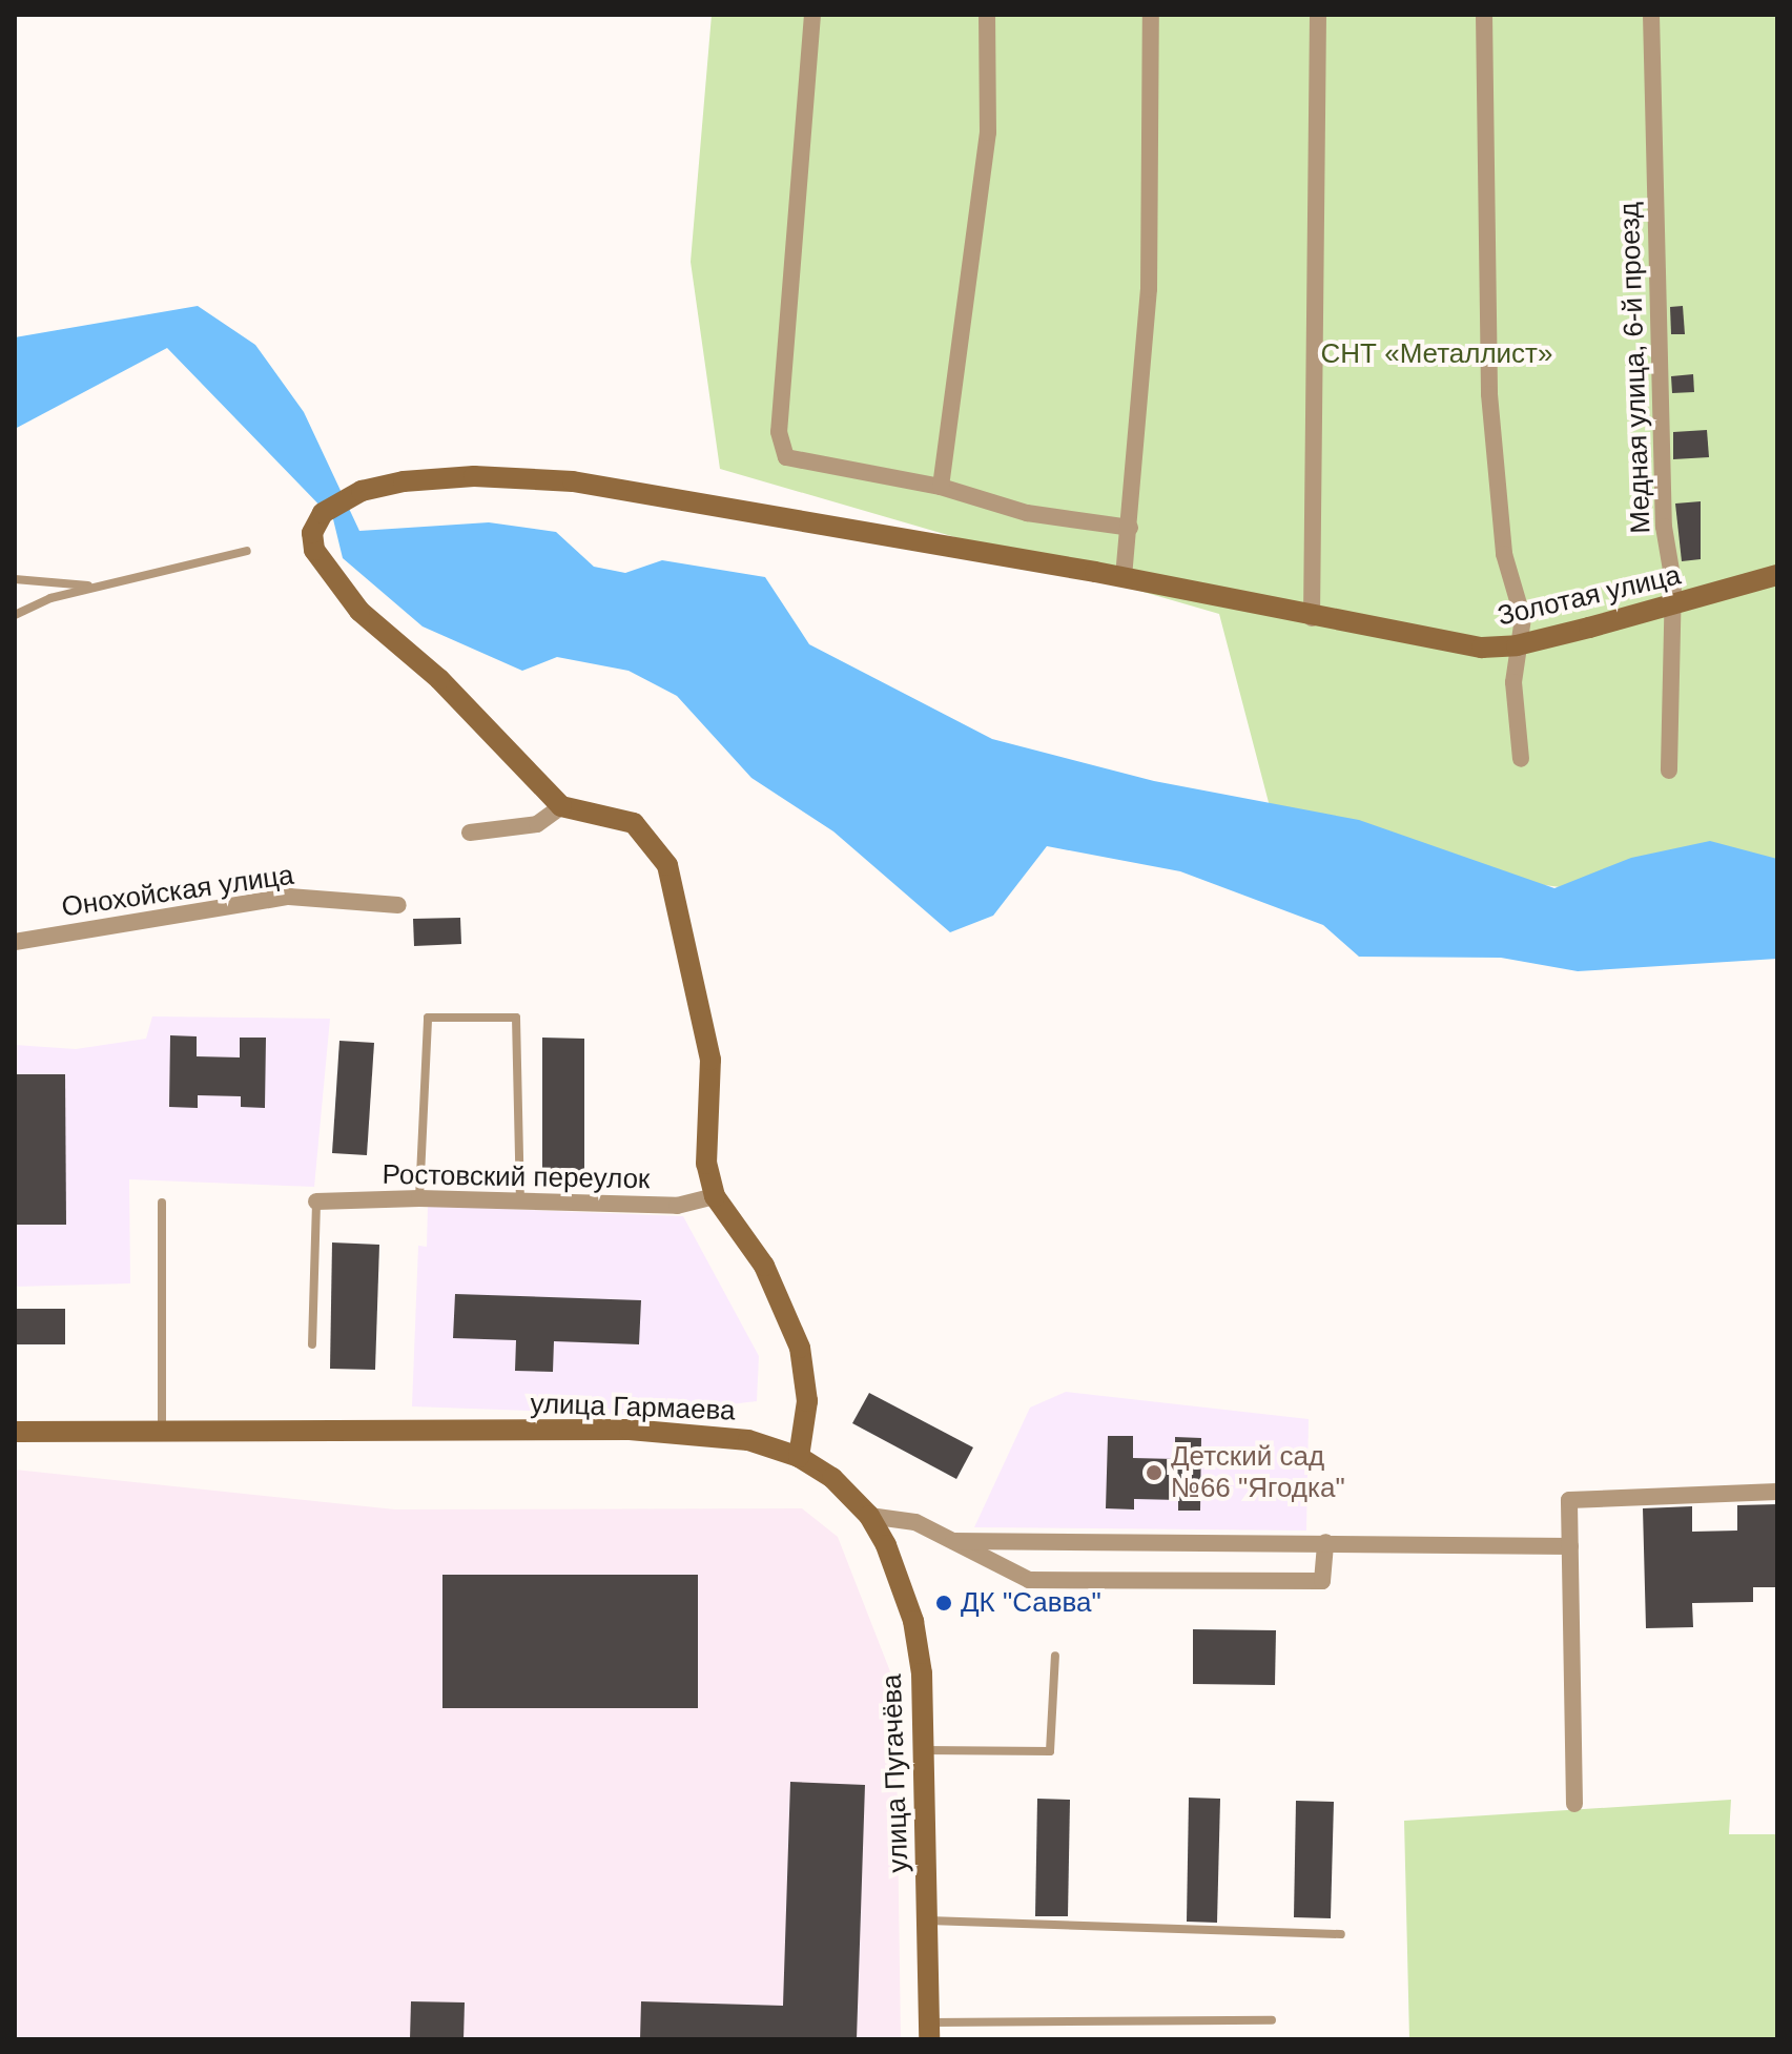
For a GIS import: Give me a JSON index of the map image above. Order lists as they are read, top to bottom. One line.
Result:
{"streets":{"street":["Медная улица, 6-й проезд","Золотая улица","Онохойская улица","Ростовский переулок","улица Гармаева","улица Пугачёва"]},"crossings":[["Медная улица, 6-й проезд","Золотая улица"],["улица Гармаева","улица Пугачёва"]],"parks":["СНТ «Металлист»"],"places":["Детский сад №66 \"Ягодка\"","ДК \"Савва\""]}
